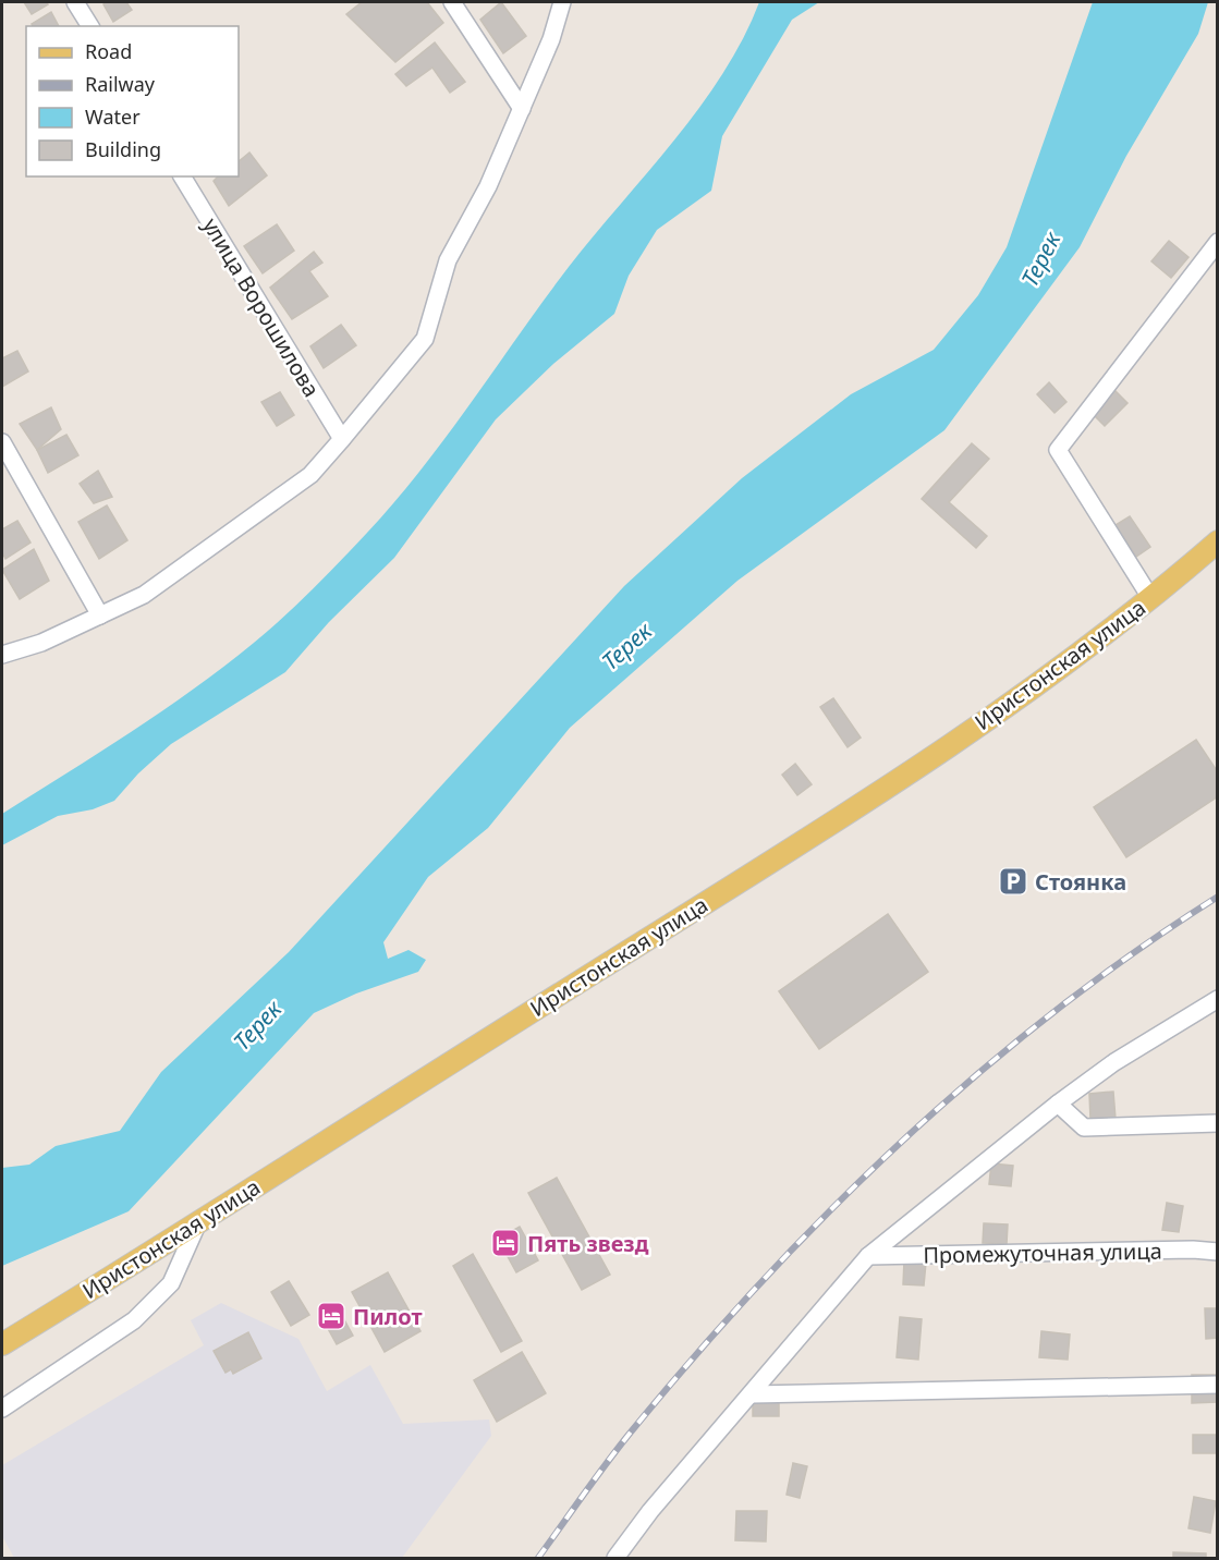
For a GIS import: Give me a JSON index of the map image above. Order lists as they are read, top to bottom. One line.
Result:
{"streets":{"main road":["Иристонская улица"],"street":["улица Ворошилова","Промежуточная улица"]},"water":["Терек"],"places":{"parking":["Стоянка"],"hotel":["Пять звезд","Пилот"]},"legend":["Road","Railway","Water","Building"]}
